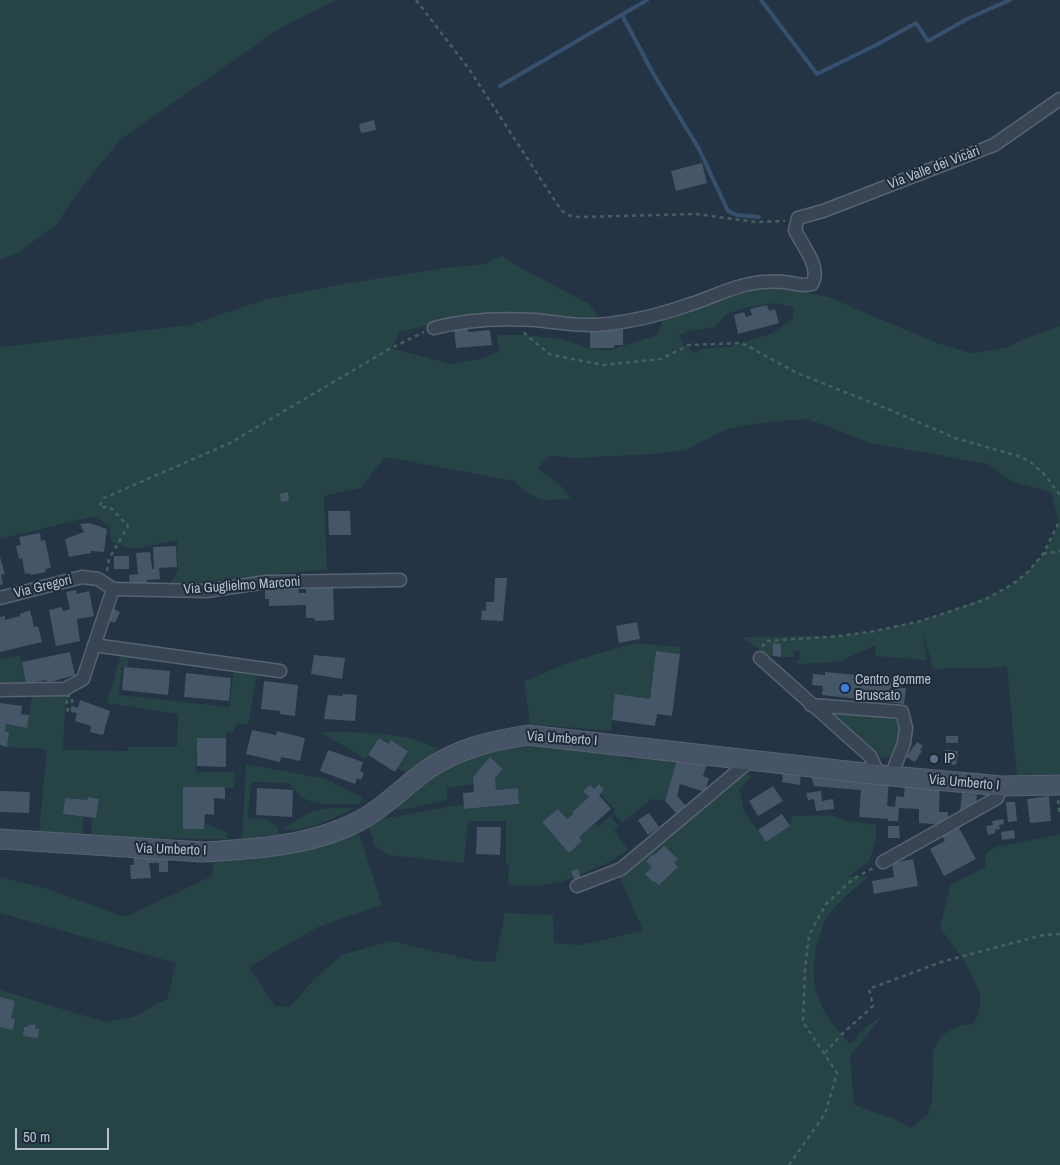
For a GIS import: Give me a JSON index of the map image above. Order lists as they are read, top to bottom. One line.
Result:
{"streets":{"main road":["Via Umberto I"],"street":["Via Valle dei Vicàri","Via Guglielmo Marconi","Via Gregori"]},"crossings":[["Via Guglielmo Marconi","Via Gregori"]],"places":["Centro gomme Bruscato","IP"],"scale_bar":"50 m"}
